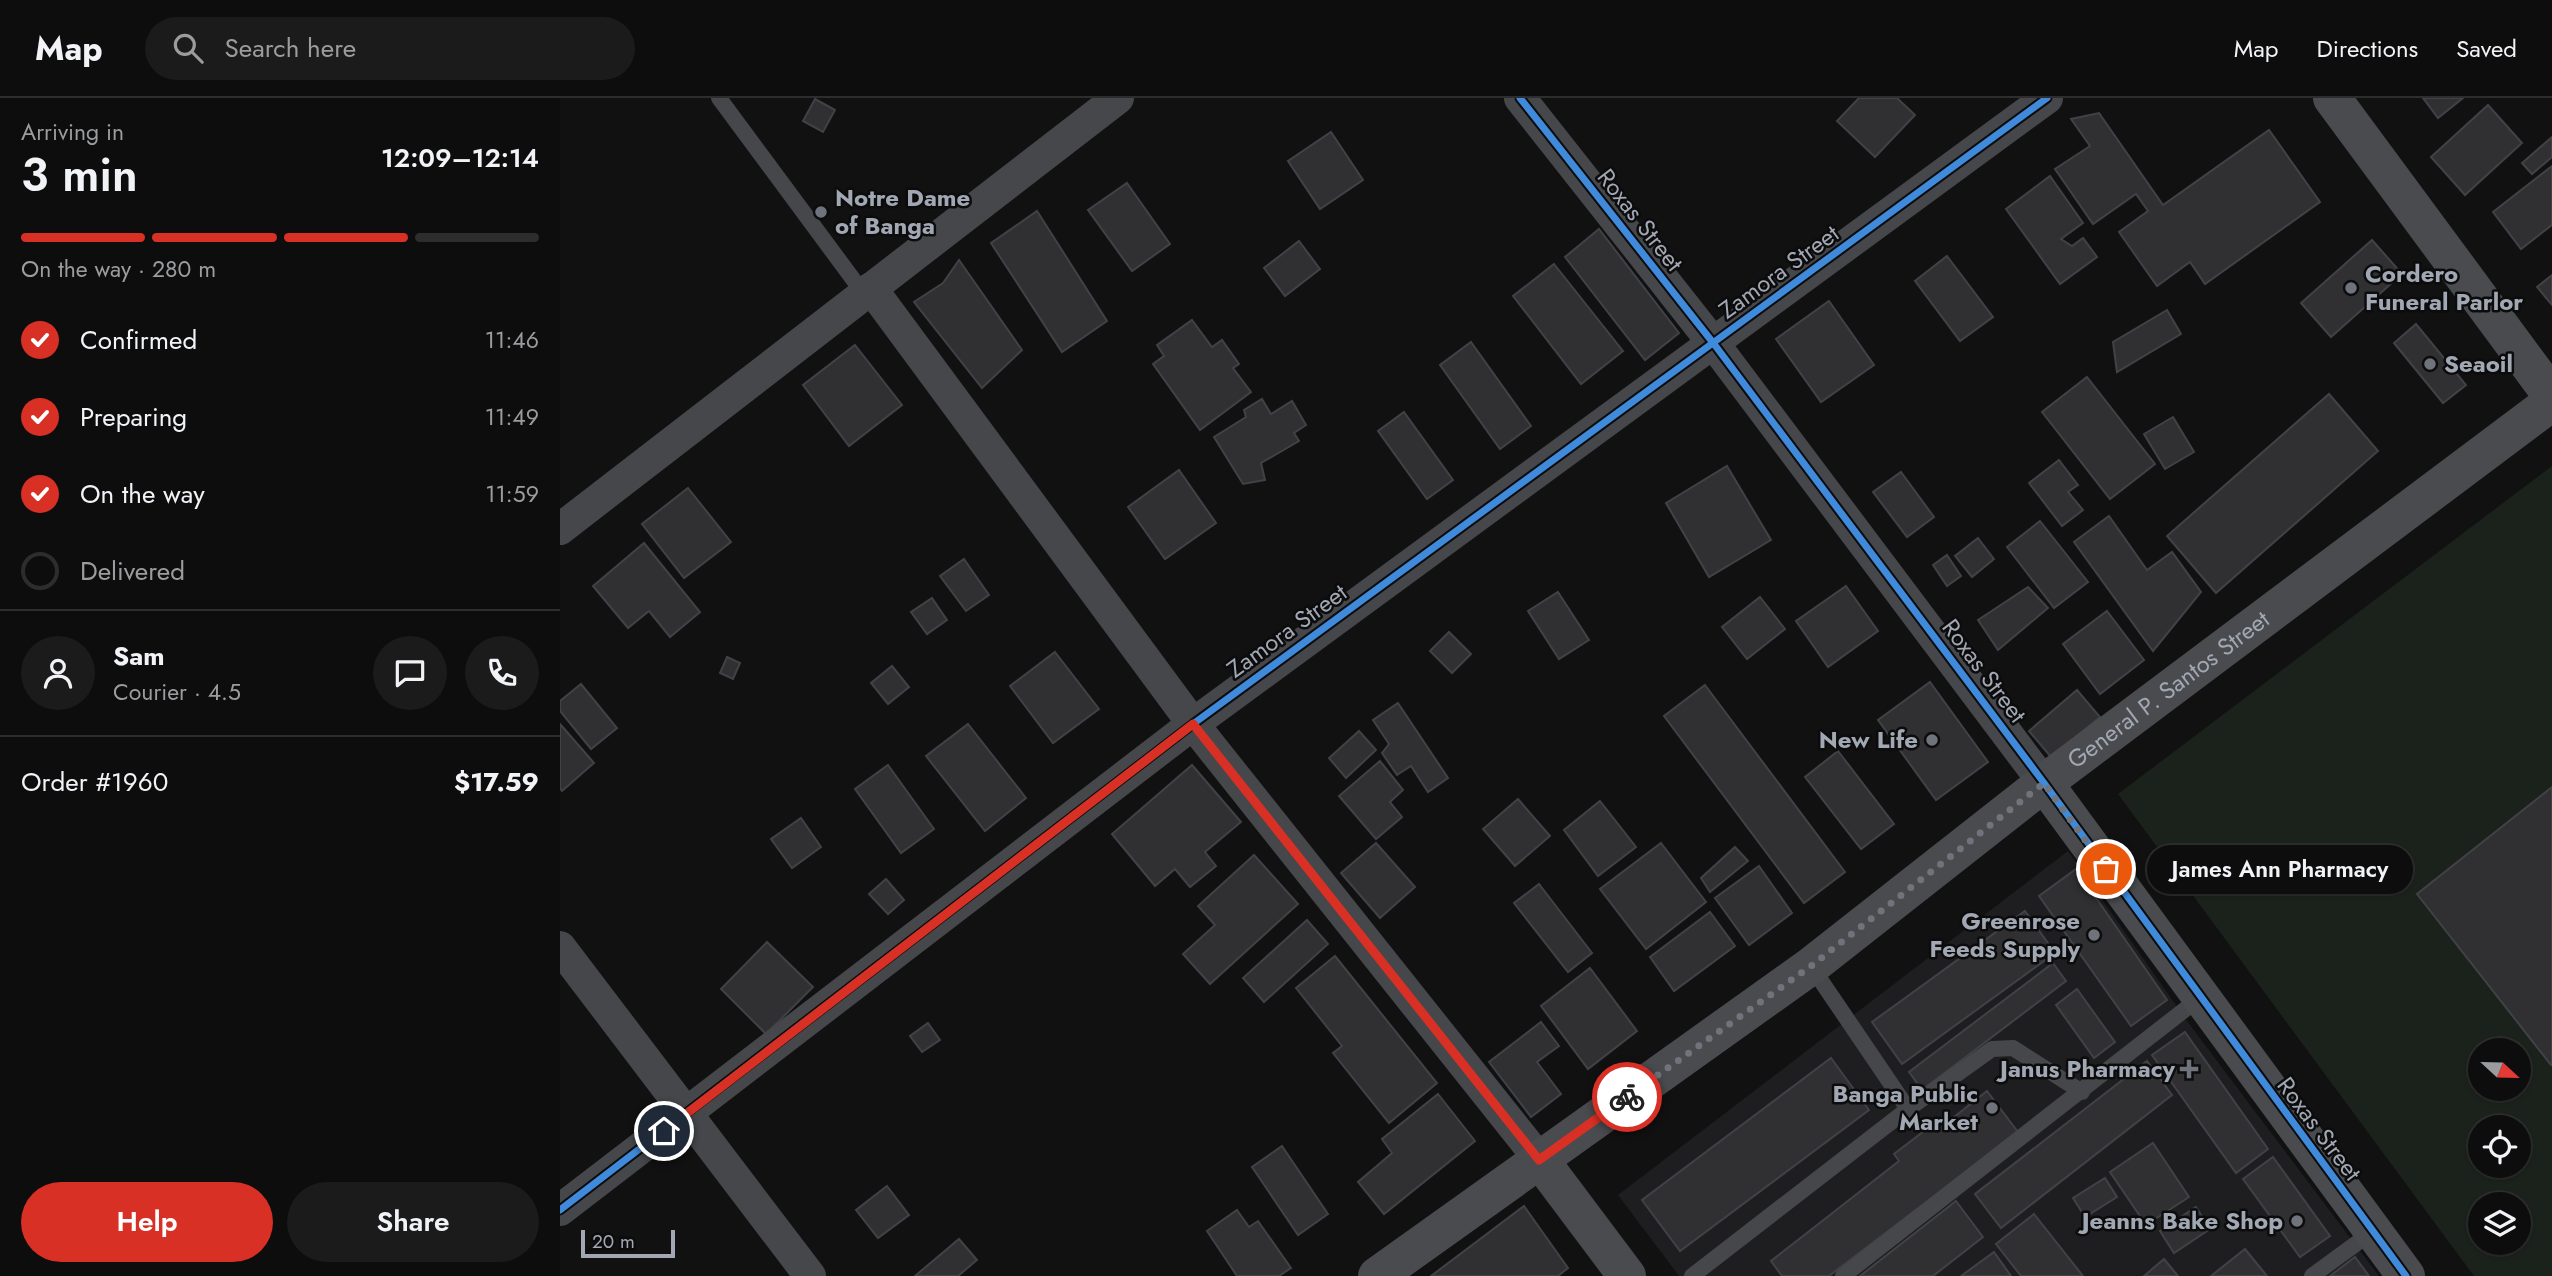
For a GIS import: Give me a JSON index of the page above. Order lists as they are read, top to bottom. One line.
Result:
{"streets":{"main road":["Roxas Street","General P. Santos Street"],"street":["Zamora Street"]},"crossings":[["Roxas Street","Zamora Street"],["Roxas Street","General P. Santos Street"]],"places":{"other":["Notre Dame of Banga","Cordero Funeral Parlor","Seaoil","New Life","James Ann Pharmacy","Greenrose Feeds Supply","Banga Public Market","Jeanns Bake Shop"],"health":["Janus Pharmacy"]},"scale_bar":"20 m","north":"right","page":{"header":"Map","search":"Search here","nav":["Map","Directions","Saved"],"heading":["3 min","Arriving in","12:09–12:14"],"panel":["Sam","Courier · 4.5","Order #1960","$17.59"],"bar":"On the way · 280 m","list":[["Confirmed","11:46"],["Preparing","11:49"],["On the way","11:59"],"Delivered"],"bubble":"James Ann Pharmacy","buttons":["Help","Share"],"scale":"20 m"}}
